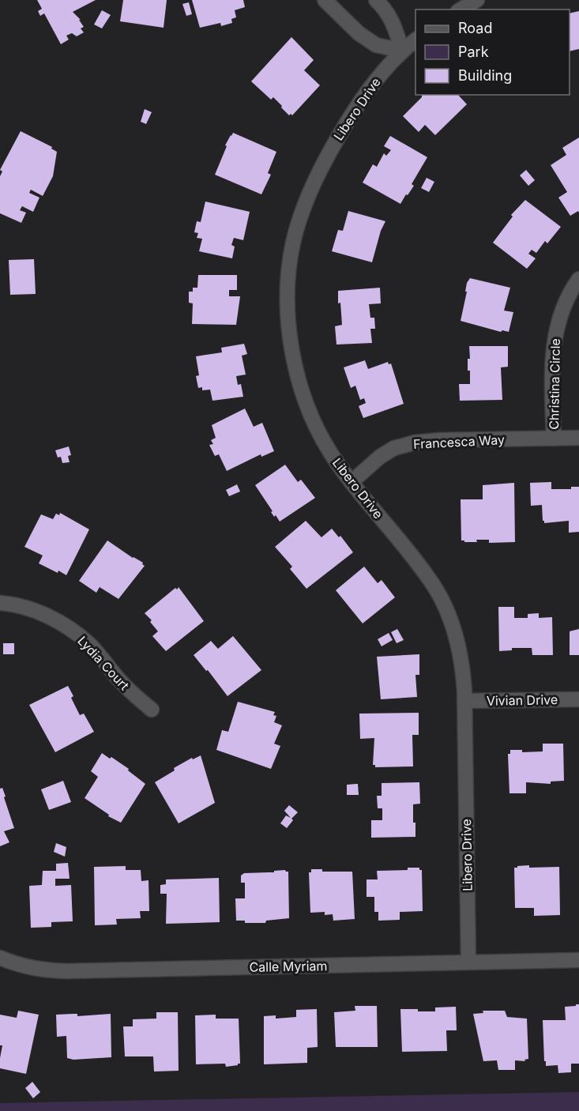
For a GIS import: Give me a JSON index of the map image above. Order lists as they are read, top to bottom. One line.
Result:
{"streets":{"street":["Libero Drive","Christina Circle","Francesca Way","Lydia Court","Vivian Drive","Calle Myriam"]},"crossings":[["Libero Drive","Francesca Way"],["Libero Drive","Vivian Drive"],["Libero Drive","Calle Myriam"],["Christina Circle","Francesca Way"]],"legend":["Road","Park","Building"]}
